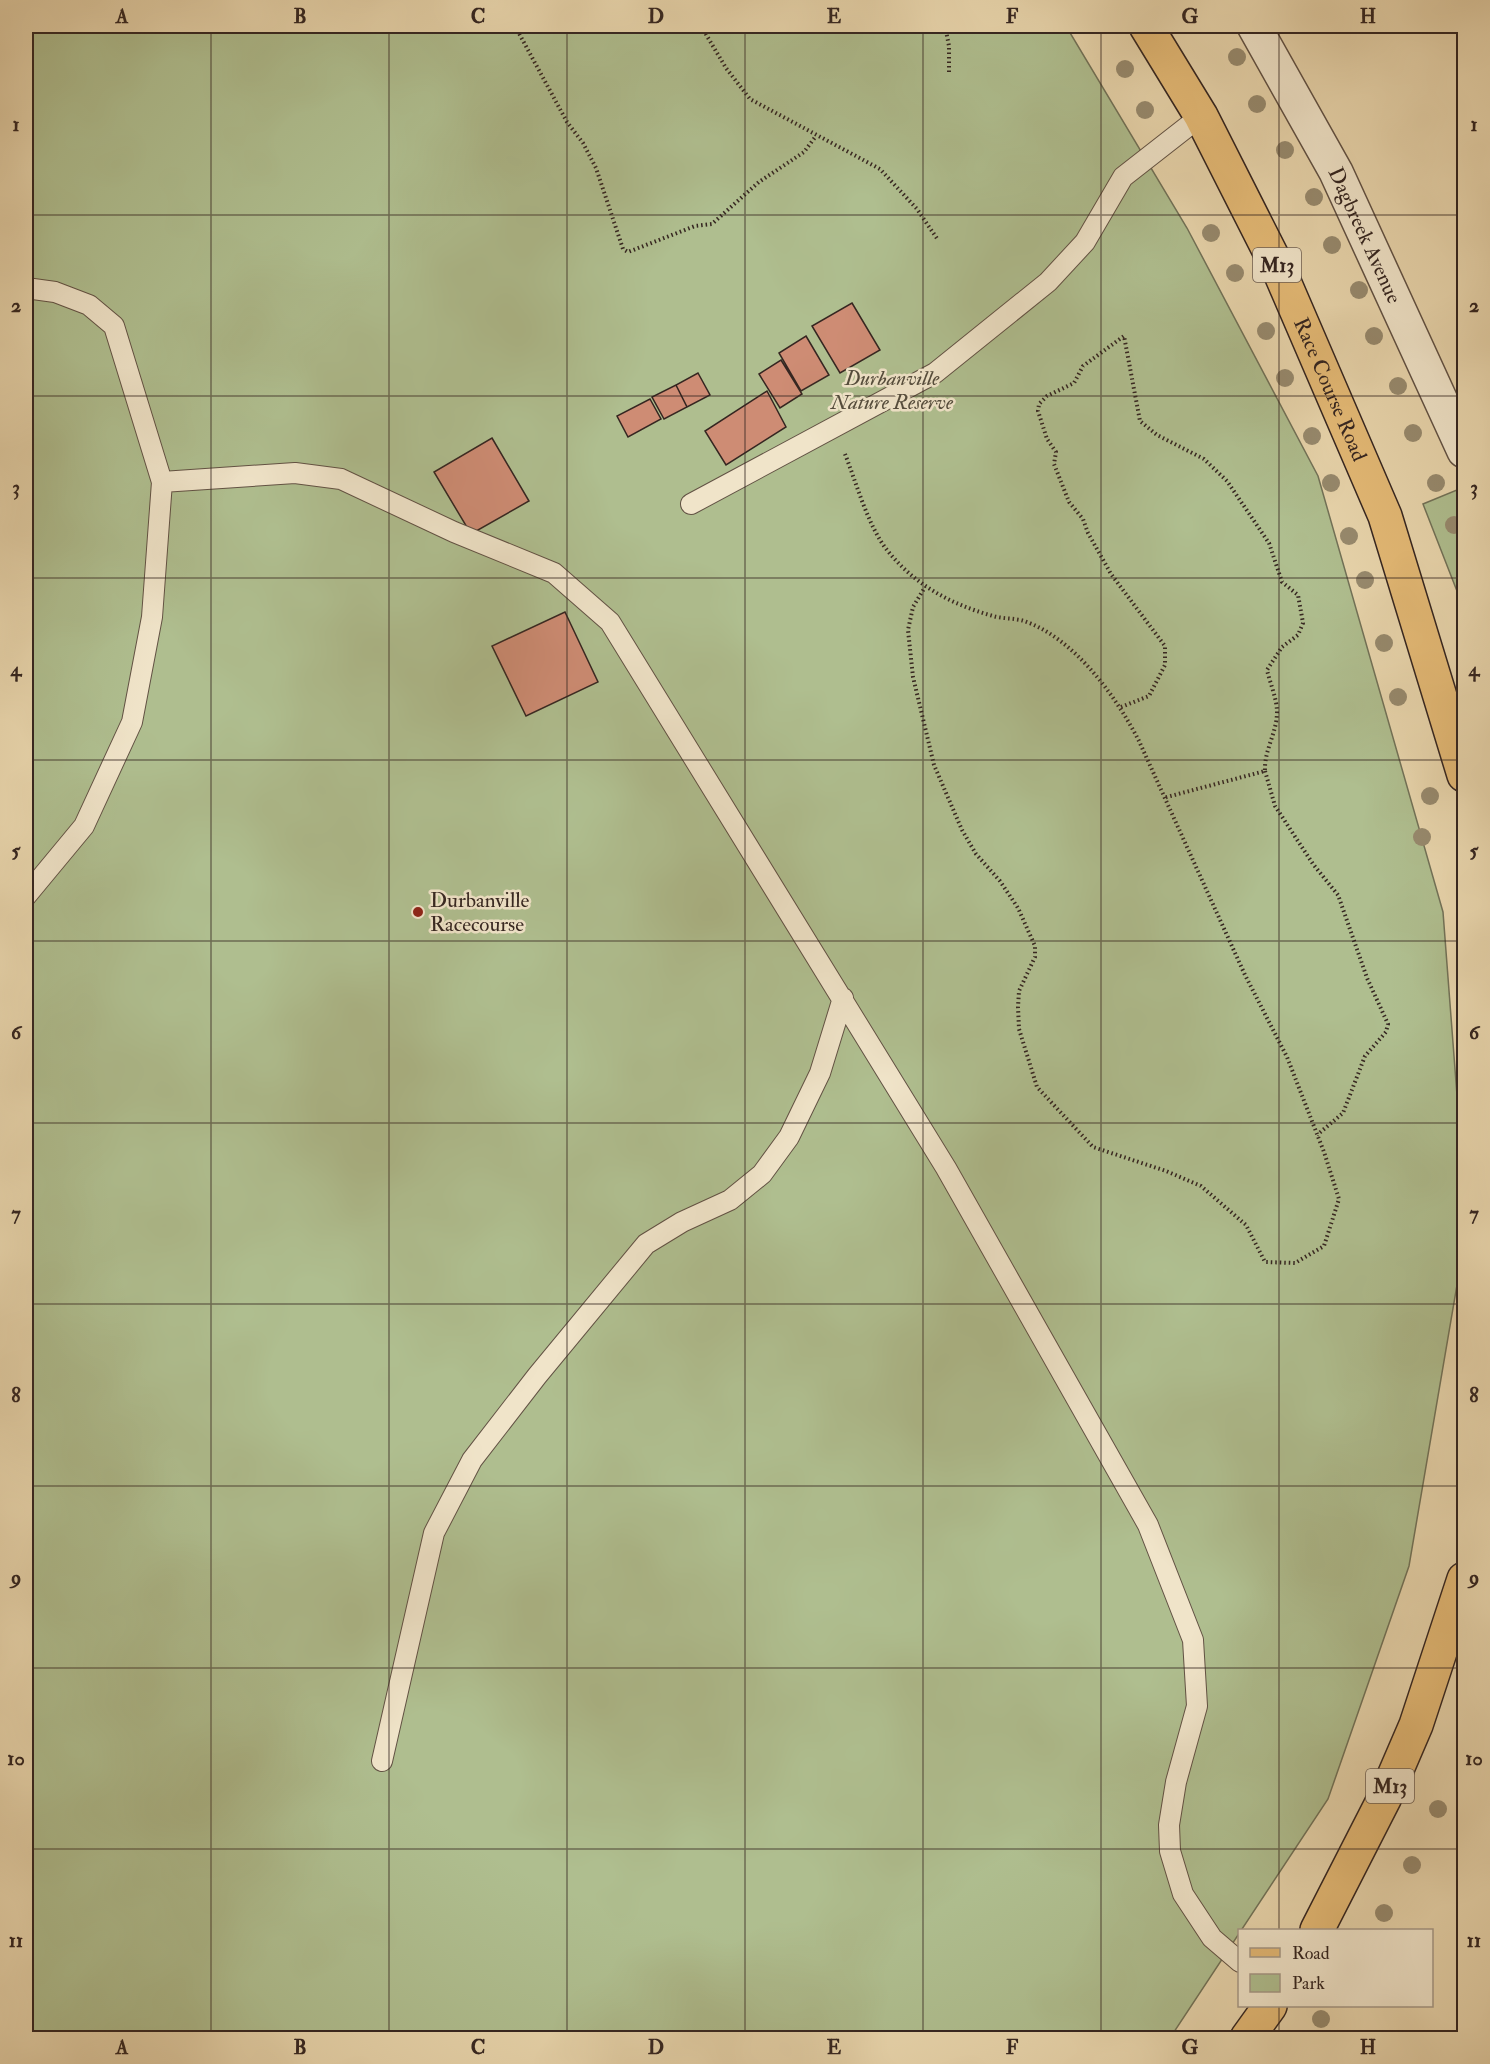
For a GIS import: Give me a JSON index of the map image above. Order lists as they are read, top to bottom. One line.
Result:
{"streets":{"main road":["M13","Race Course Road"],"street":["Dagbreek Avenue"]},"parks":["Durbanville Nature Reserve"],"places":["Durbanville Racecourse"],"legend":["Road","Park"],"grid":{"columns":["A","B","C","D","E","F","G","H"],"rows":["1","2","3","4","5","6","7","8","9","10","11"]}}
